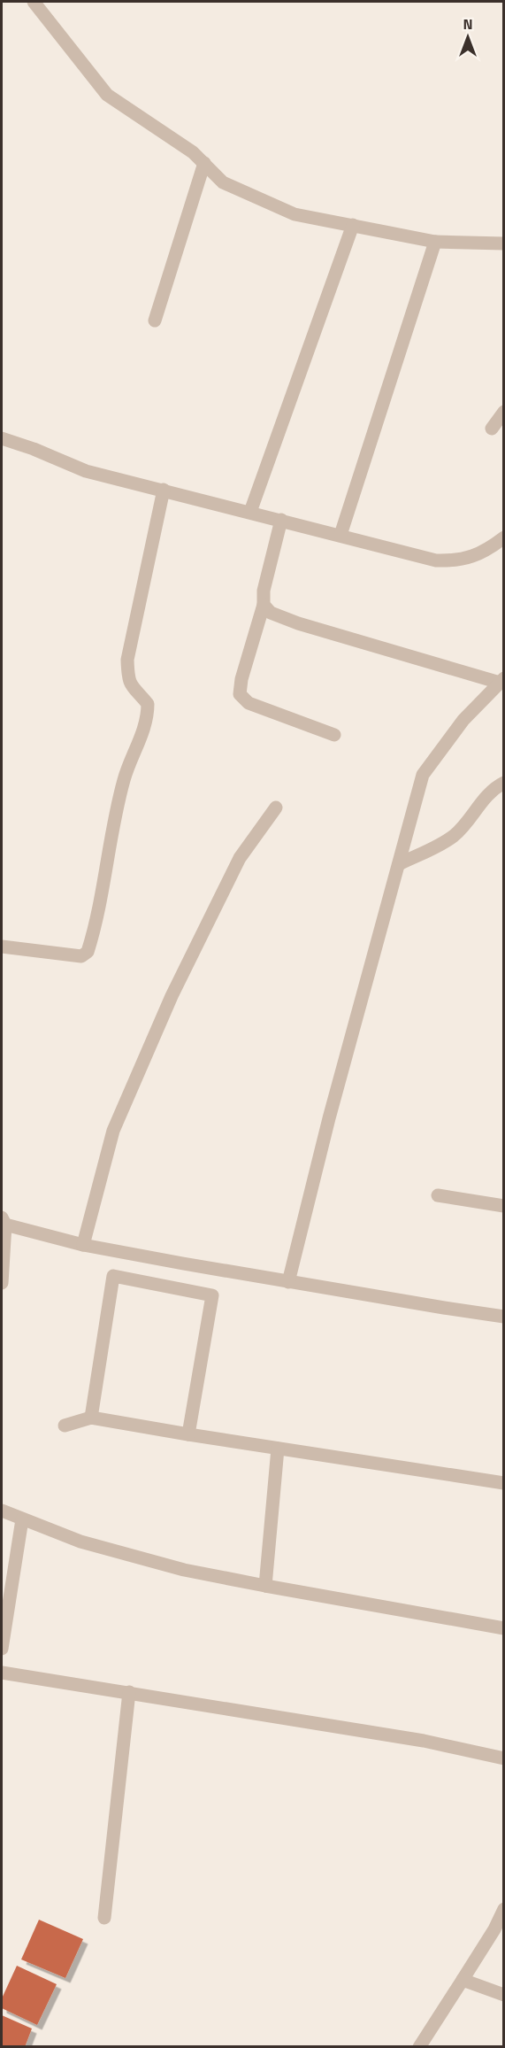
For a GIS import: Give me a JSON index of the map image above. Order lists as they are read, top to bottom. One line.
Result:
{"north":"top"}
